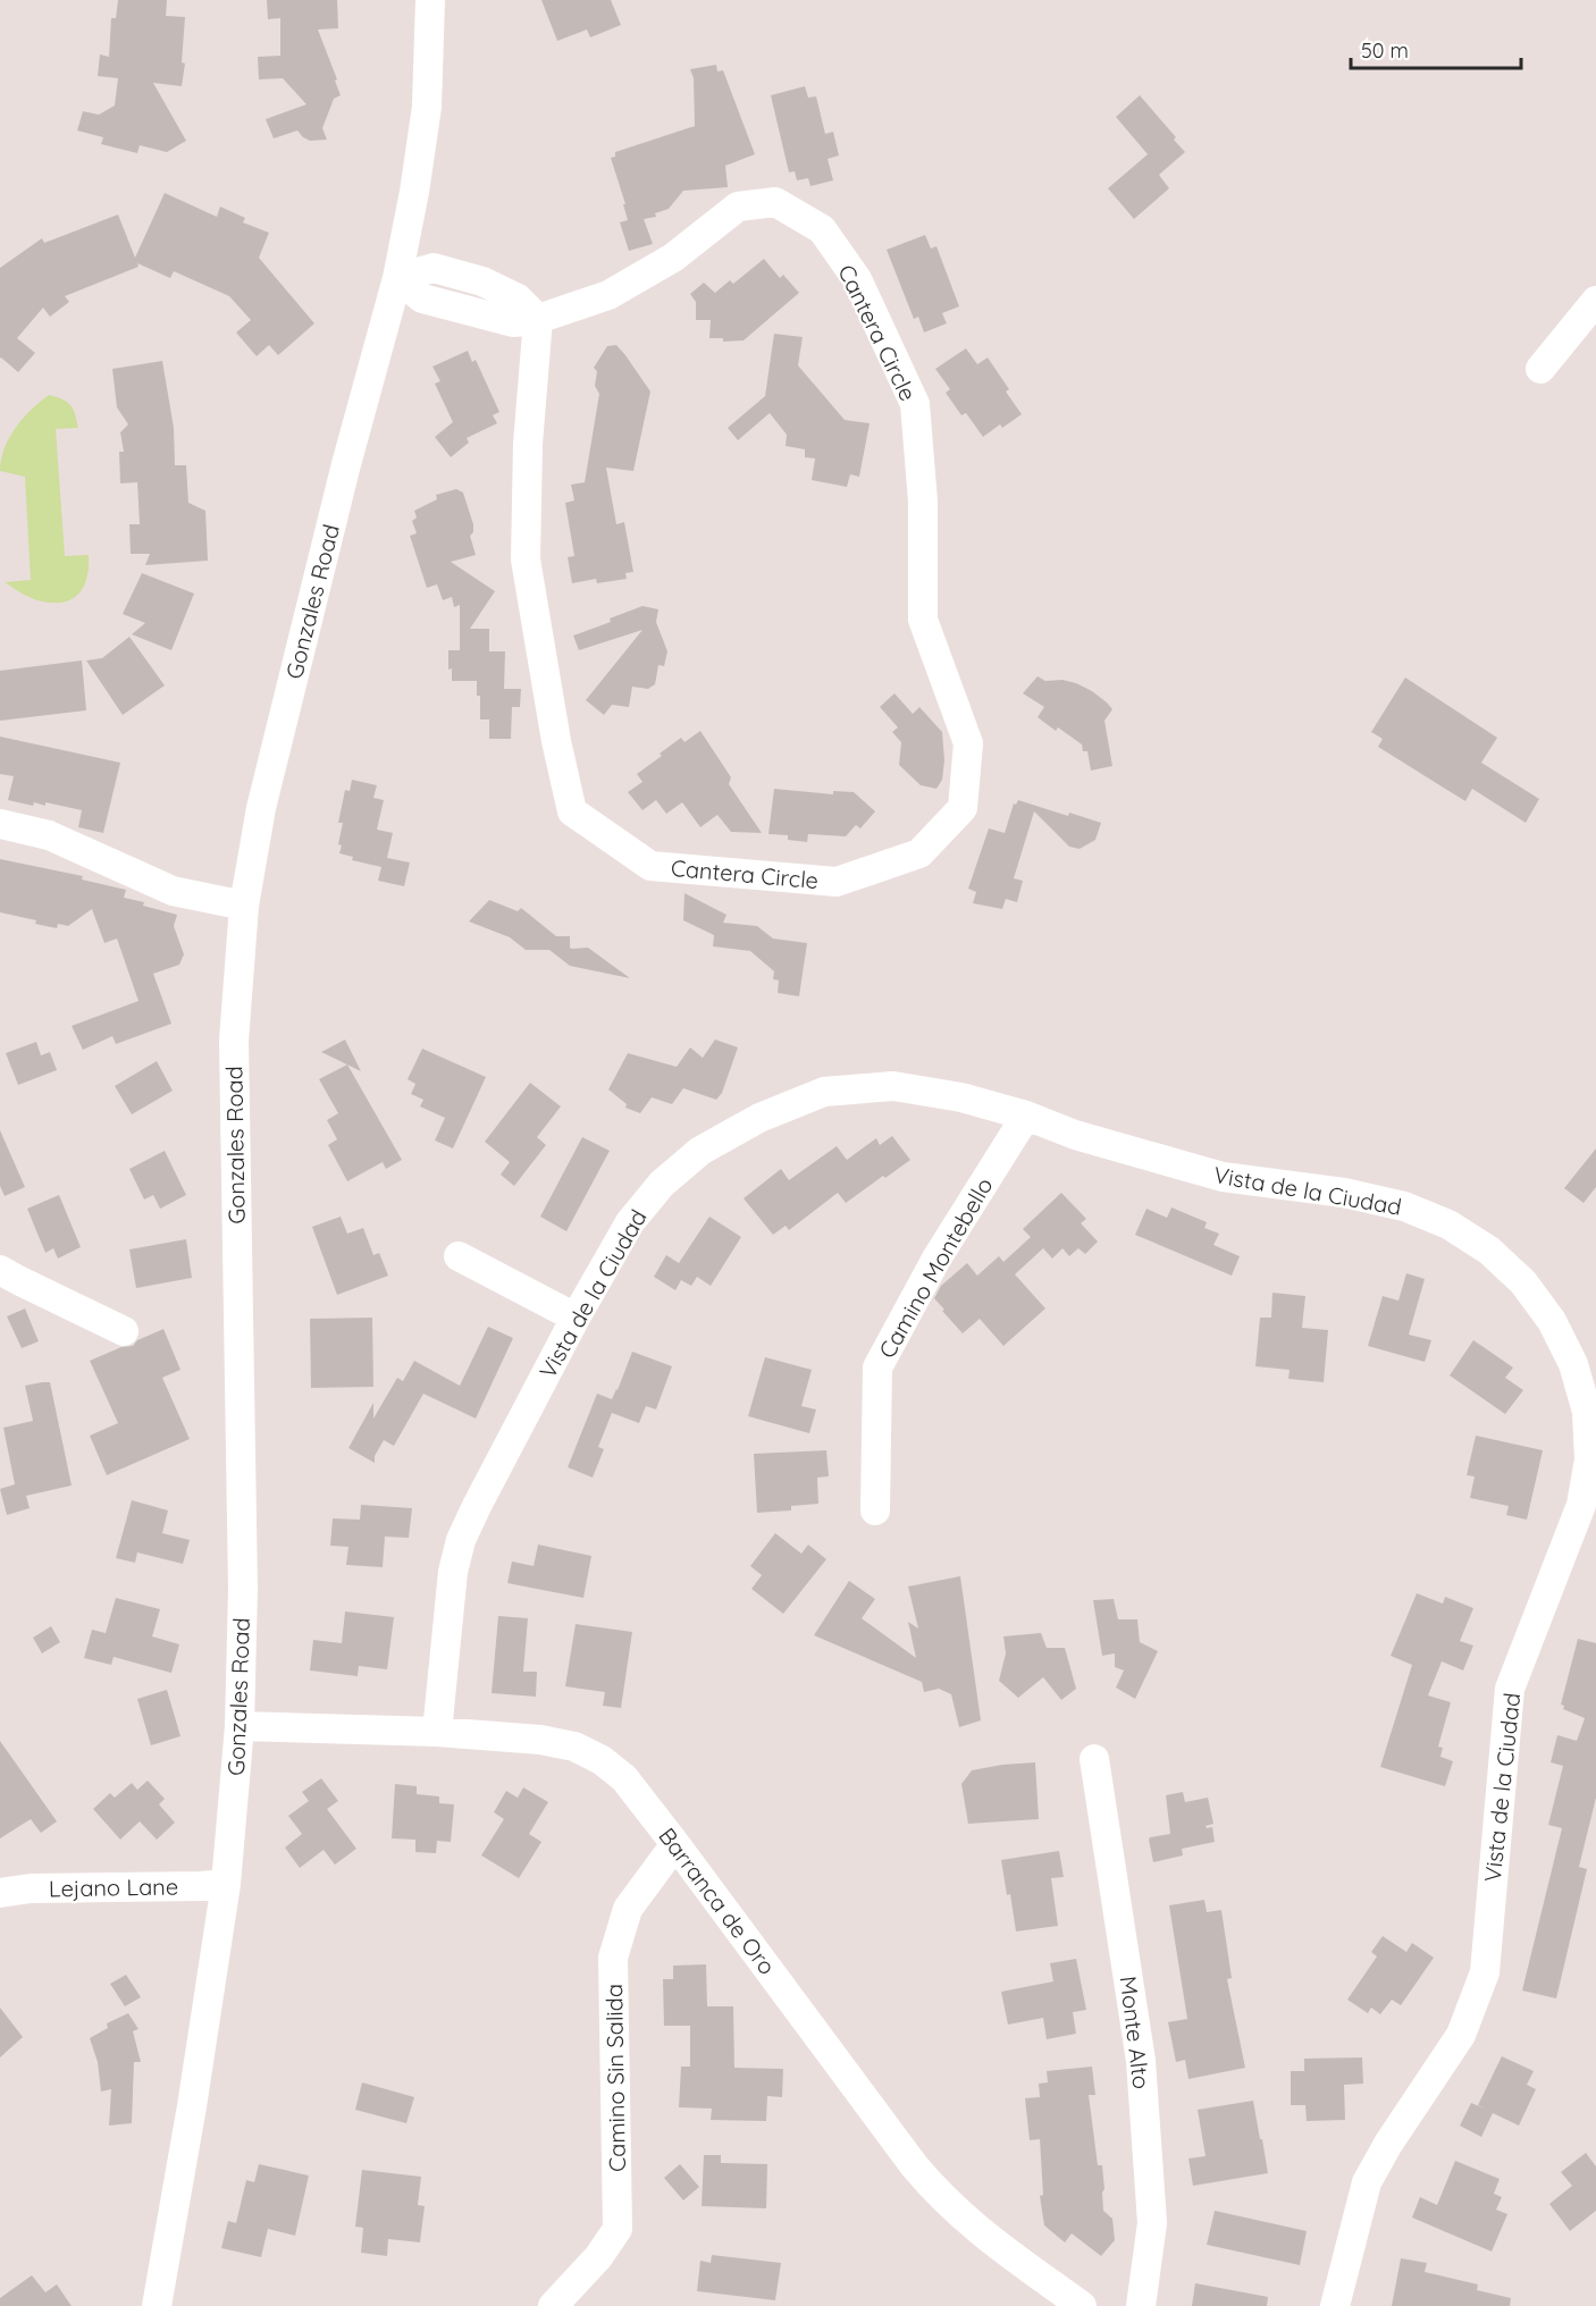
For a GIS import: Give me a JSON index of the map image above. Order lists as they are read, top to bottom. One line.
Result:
{"streets":{"street":["Cantera Circle","Gonzales Road","Vista de la Ciudad","Camino Montebello","Lejano Lane","Barranca de Oro","Monte Alto","Camino Sin Salida"]},"crossings":[["Gonzales Road","Lejano Lane"],["Gonzales Road","Barranca de Oro"],["Vista de la Ciudad","Camino Montebello"],["Vista de la Ciudad","Barranca de Oro"],["Barranca de Oro","Camino Sin Salida"]],"scale_bar":"50 m"}
